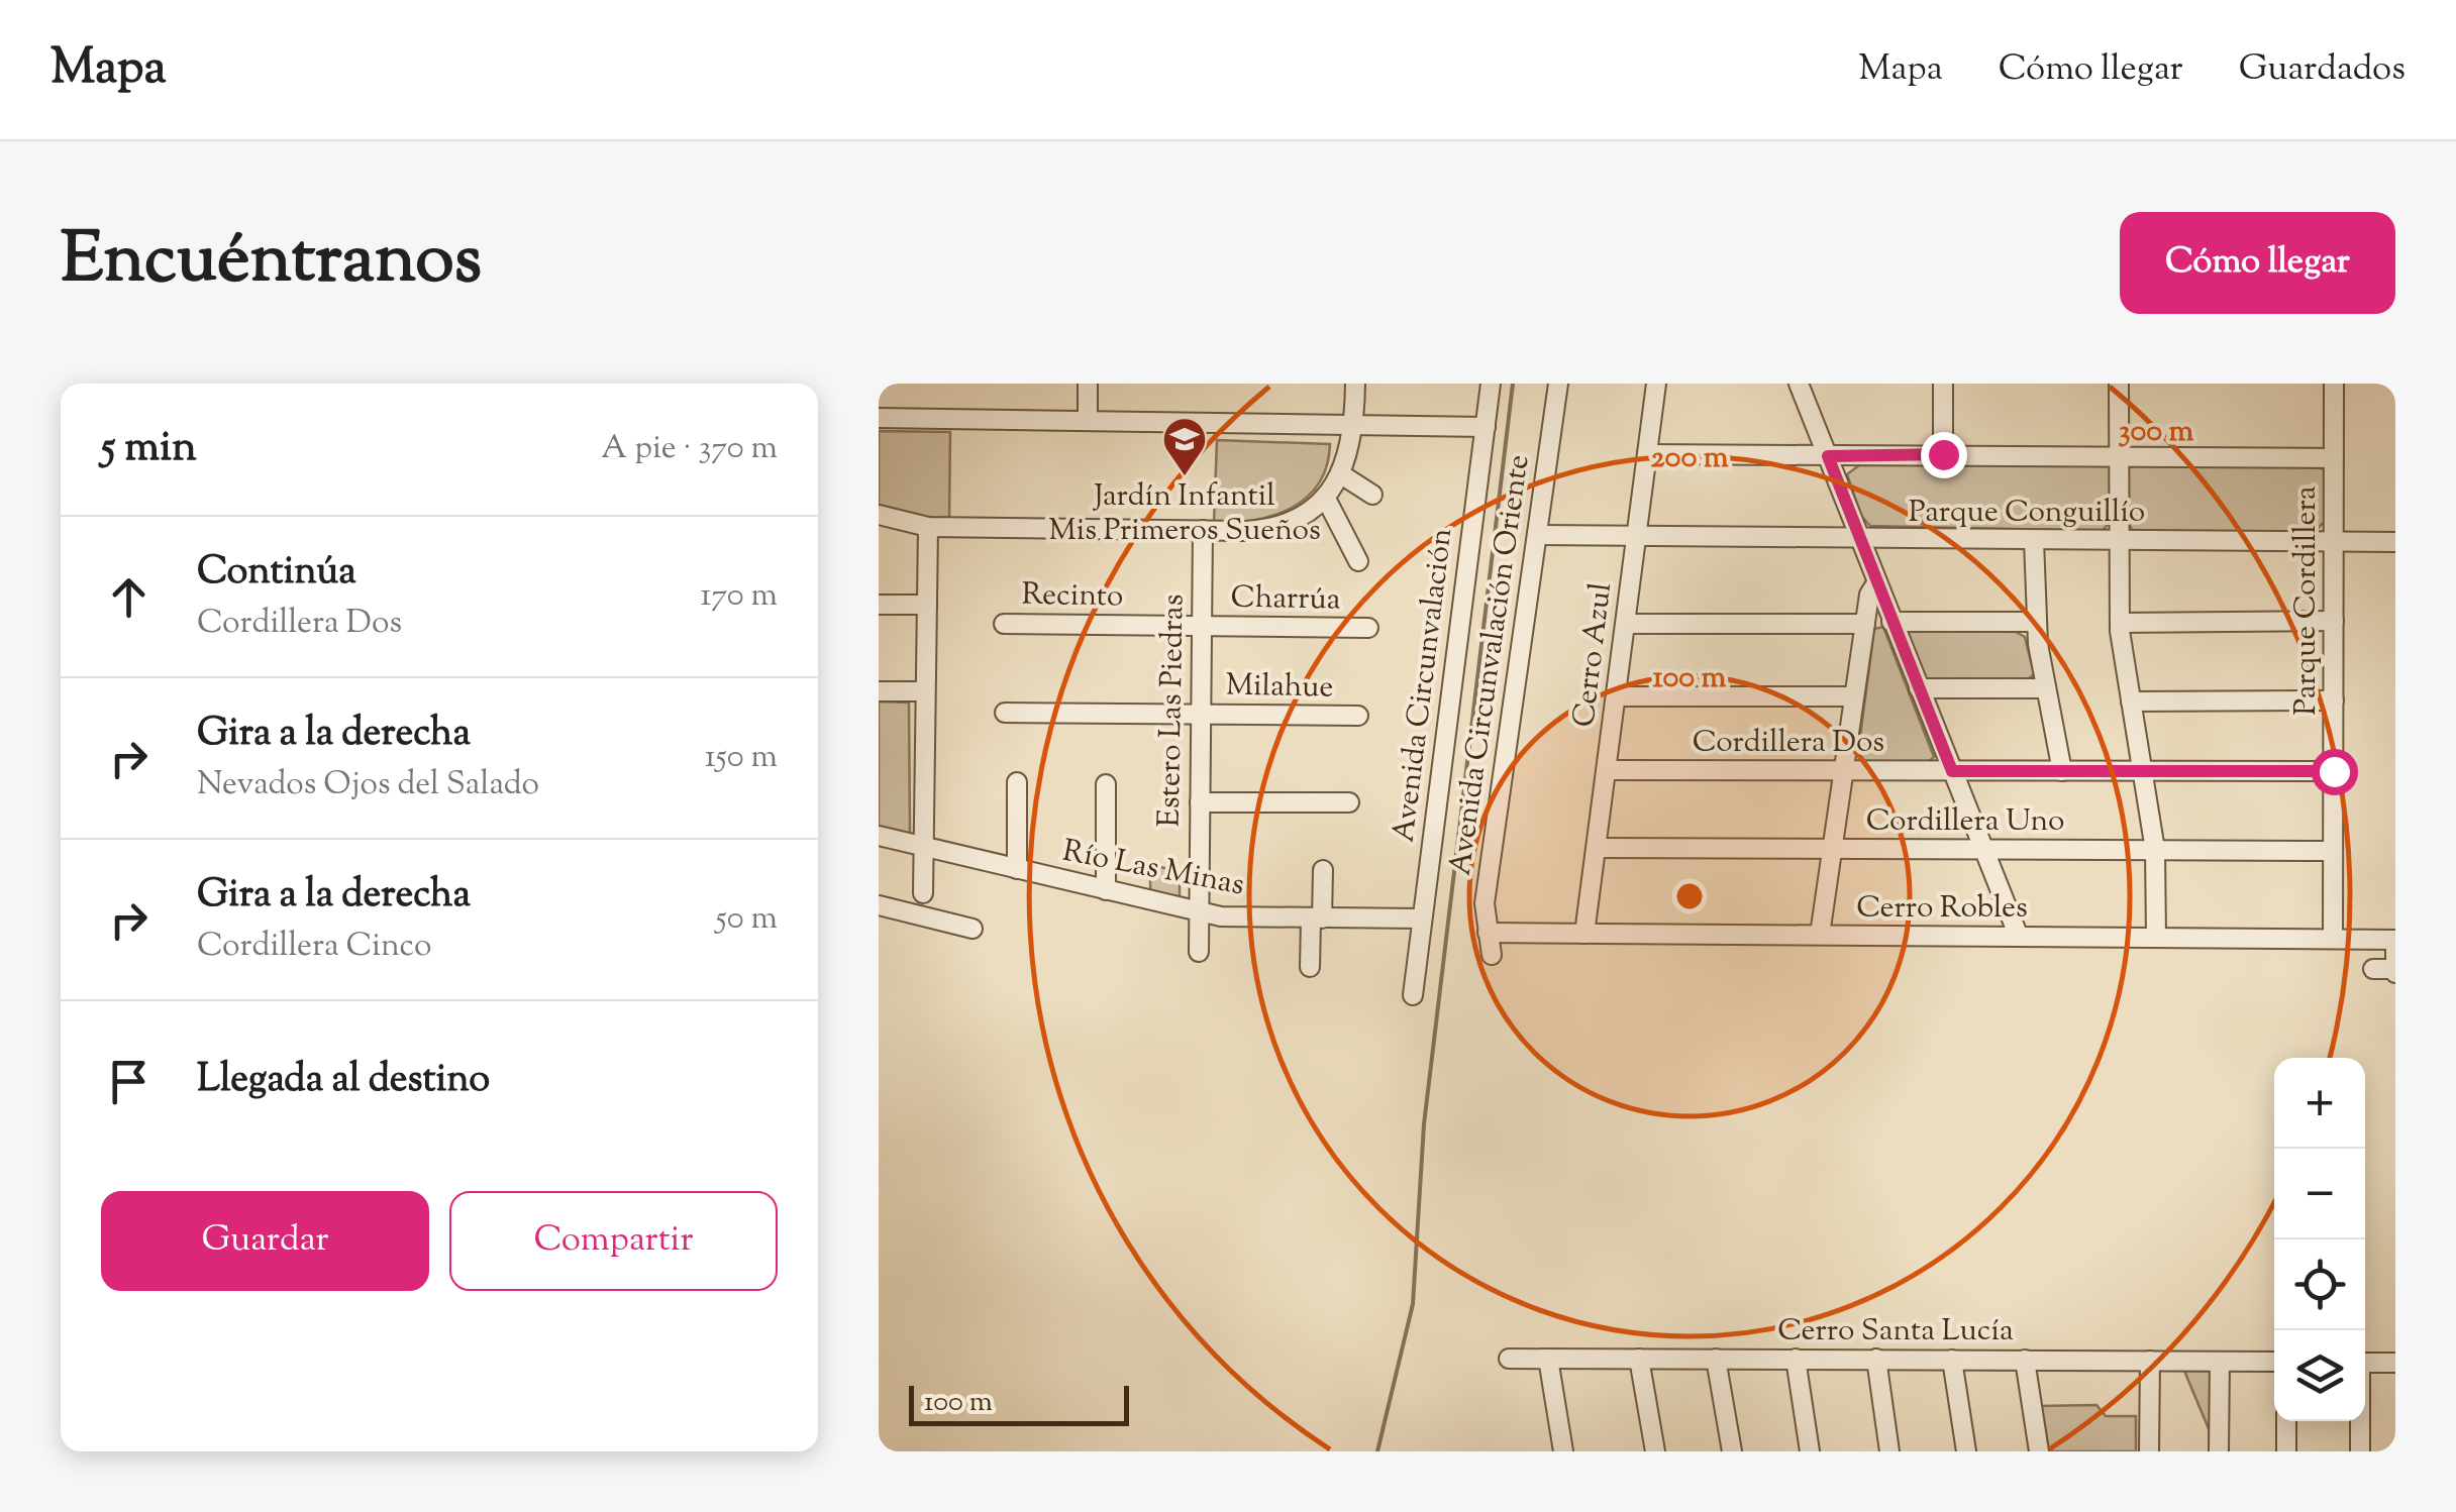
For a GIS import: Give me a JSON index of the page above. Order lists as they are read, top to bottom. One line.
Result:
{"streets":{"street":["Parque Conguillío","Recinto","Charrúa","Parque Cordillera","Cerro Azul","Avenida Circunvalación Oriente","Avenida Circunvalación","Milahue","Estero Las Piedras","Cordillera Dos","Cordillera Uno","Río Las Minas","Cerro Robles","Cerro Santa Lucía"]},"crossings":[["Parque Conguillío","Parque Cordillera"],["Parque Conguillío","Cerro Azul"],["Parque Conguillío","Avenida Circunvalación Oriente"],["Recinto","Charrúa"],["Recinto","Estero Las Piedras"],["Charrúa","Estero Las Piedras"],["Parque Cordillera","Cordillera Dos"],["Parque Cordillera","Cordillera Uno"],["Parque Cordillera","Cerro Robles"],["Cerro Azul","Cordillera Dos"],["Cerro Azul","Cordillera Uno"],["Cerro Azul","Cerro Robles"],["Avenida Circunvalación Oriente","Cerro Robles"],["Avenida Circunvalación","Río Las Minas"],["Milahue","Estero Las Piedras"],["Estero Las Piedras","Río Las Minas"]],"places":{"school or university":["Jardín Infantil Mis Primeros Sueños"]},"scale_bar":"100 m","page":{"header":"Mapa","nav":["Mapa","Cómo llegar","Guardados"],"title":"Encuéntranos","buttons":["Cómo llegar",["Guardar","Compartir"]],"heading":["5 min","A pie · 370 m"],"list":[["Continúa","Cordillera Dos","170 m"],["Gira a la derecha","Nevados Ojos del Salado","150 m"],["Gira a la derecha","Cordillera Cinco","50 m"],"Llegada al destino"],"map_buttons":["+","−"],"scale":"100 m"},"rings":["300 m","200 m","100 m"]}
